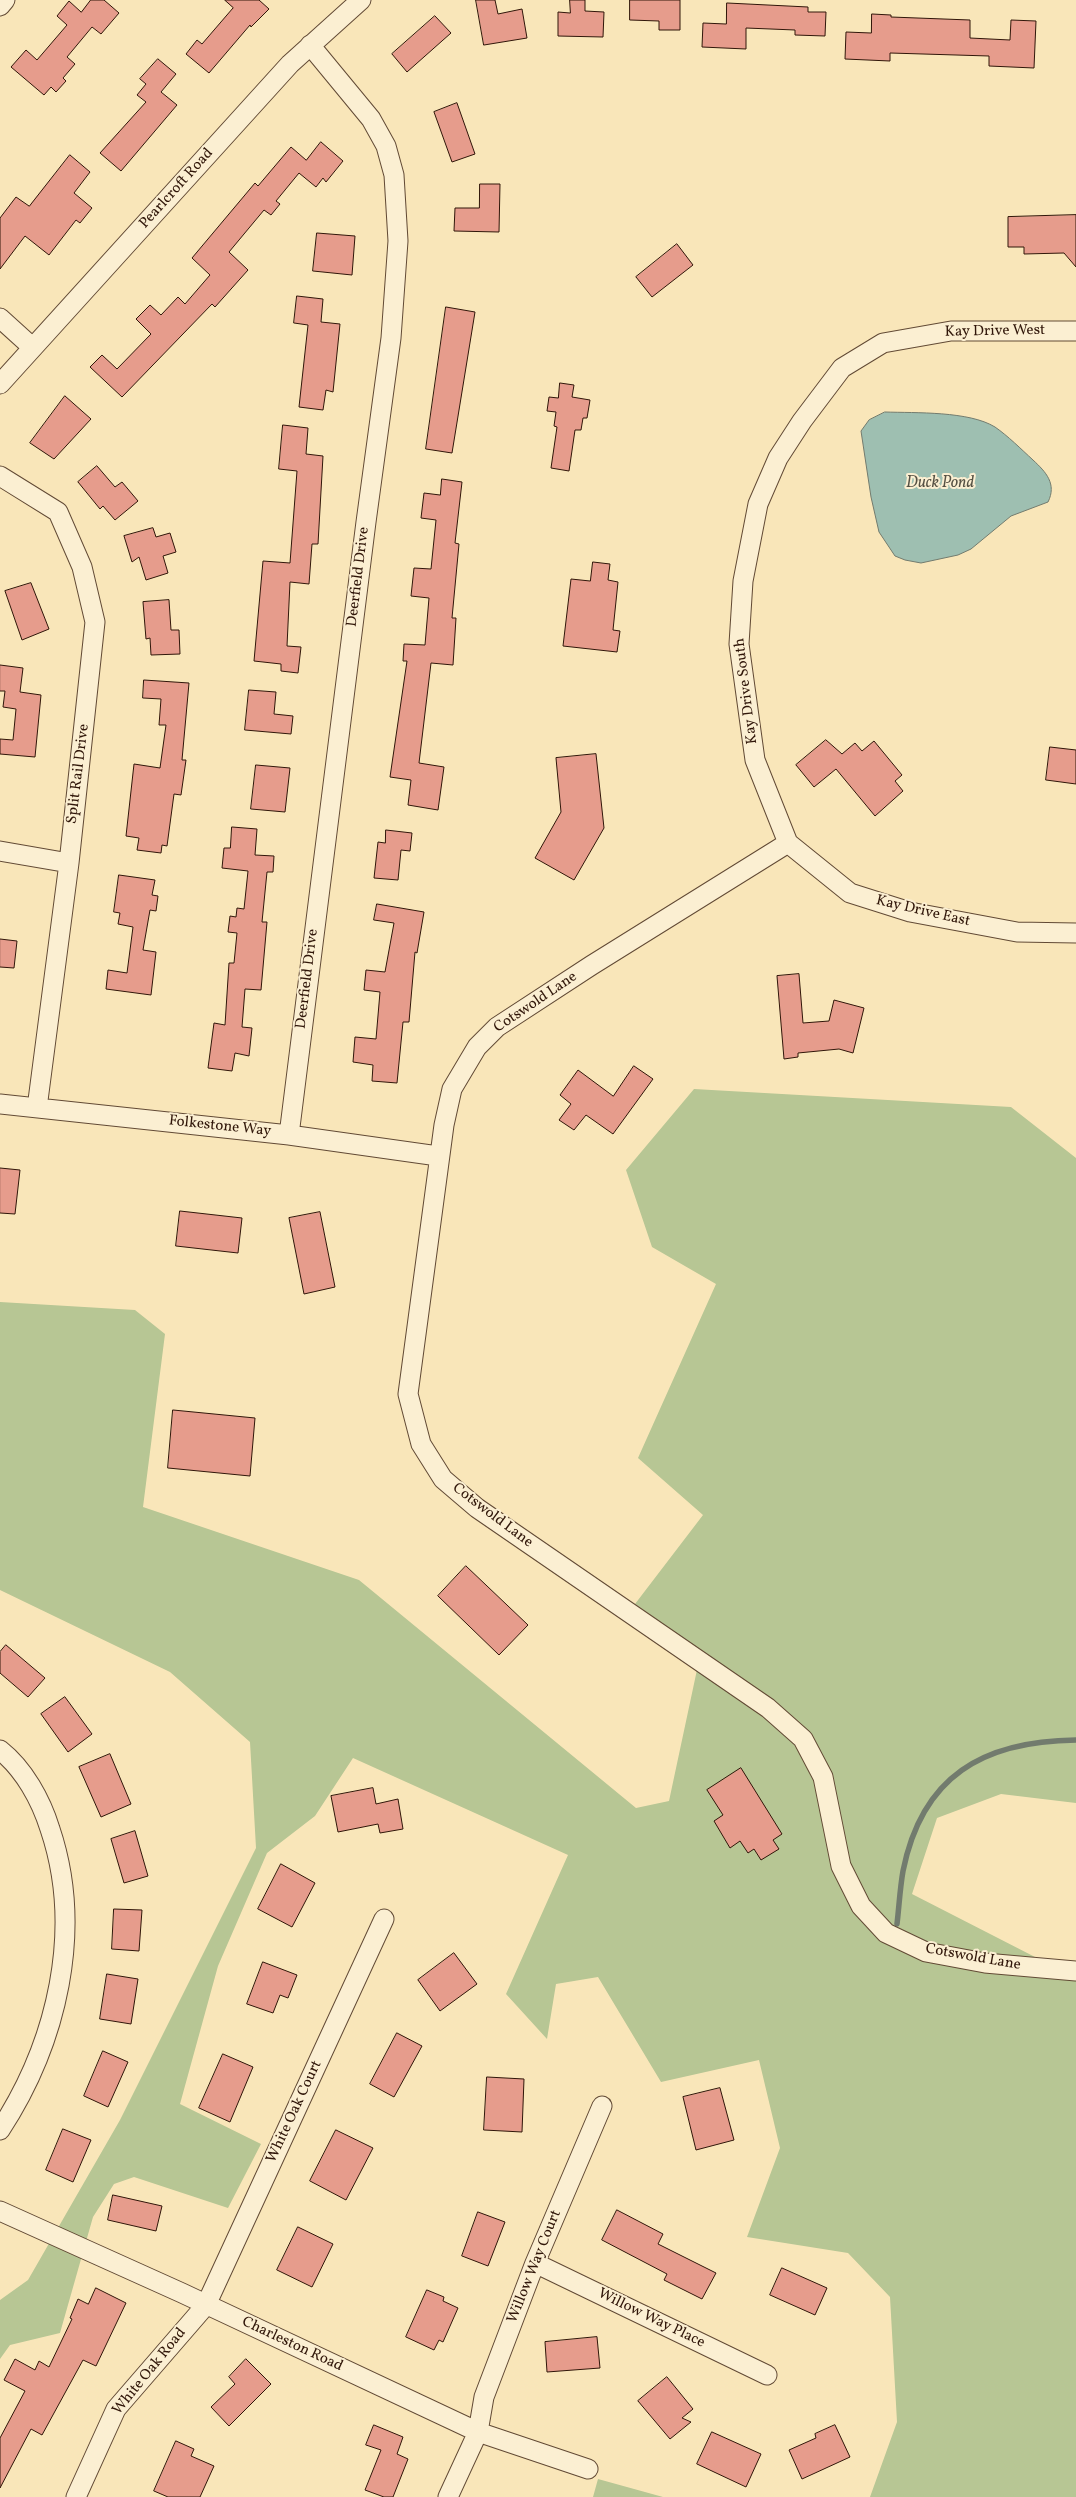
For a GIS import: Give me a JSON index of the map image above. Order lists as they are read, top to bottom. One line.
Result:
{"streets":{"street":["Pearlcroft Road","Kay Drive West","Deerfield Drive","Kay Drive South","Split Rail Drive","Kay Drive East","Cotswold Lane","Folkestone Way","White Oak Court","Willow Way Court","Willow Way Place","Charleston Road","White Oak Road"]},"crossings":[["Pearlcroft Road","Deerfield Drive"],["Kay Drive West","Kay Drive South"],["Deerfield Drive","Folkestone Way"],["Kay Drive South","Kay Drive East"],["Kay Drive South","Cotswold Lane"],["Split Rail Drive","Folkestone Way"],["Kay Drive East","Cotswold Lane"],["Cotswold Lane","Folkestone Way"],["White Oak Court","Charleston Road"],["White Oak Court","White Oak Road"],["Willow Way Court","Willow Way Place"],["Willow Way Court","Charleston Road"],["Charleston Road","White Oak Road"]],"water":["Duck Pond"]}
